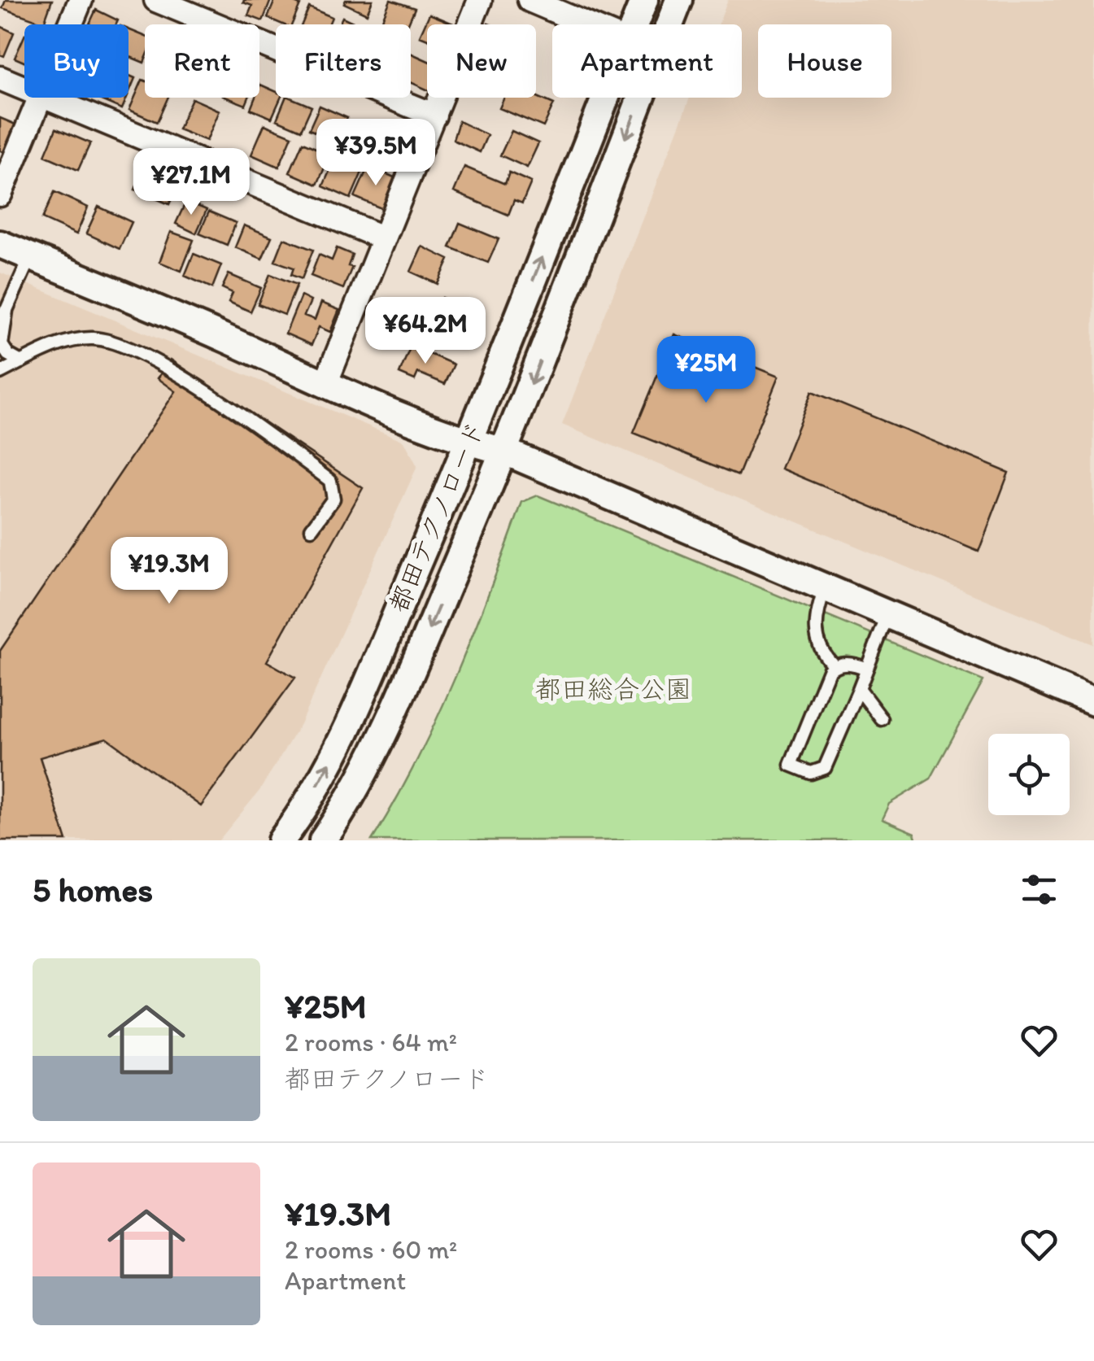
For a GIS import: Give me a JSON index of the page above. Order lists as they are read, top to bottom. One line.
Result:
{"streets":{"street":["都田テクノロード"]},"parks":["都田総合公園"],"page":{"chip":["Buy","Rent","Filters","New","Apartment","House"],"price":["¥39.5M","¥27.1M","¥64.2M","¥25M","¥19.3M"],"heading":"5 homes","list":[{"name":"¥25M","note":"2 rooms · 64 m² · 都田テクノロード"},{"name":"¥19.3M","note":"2 rooms · 60 m² · Apartment"}]}}
